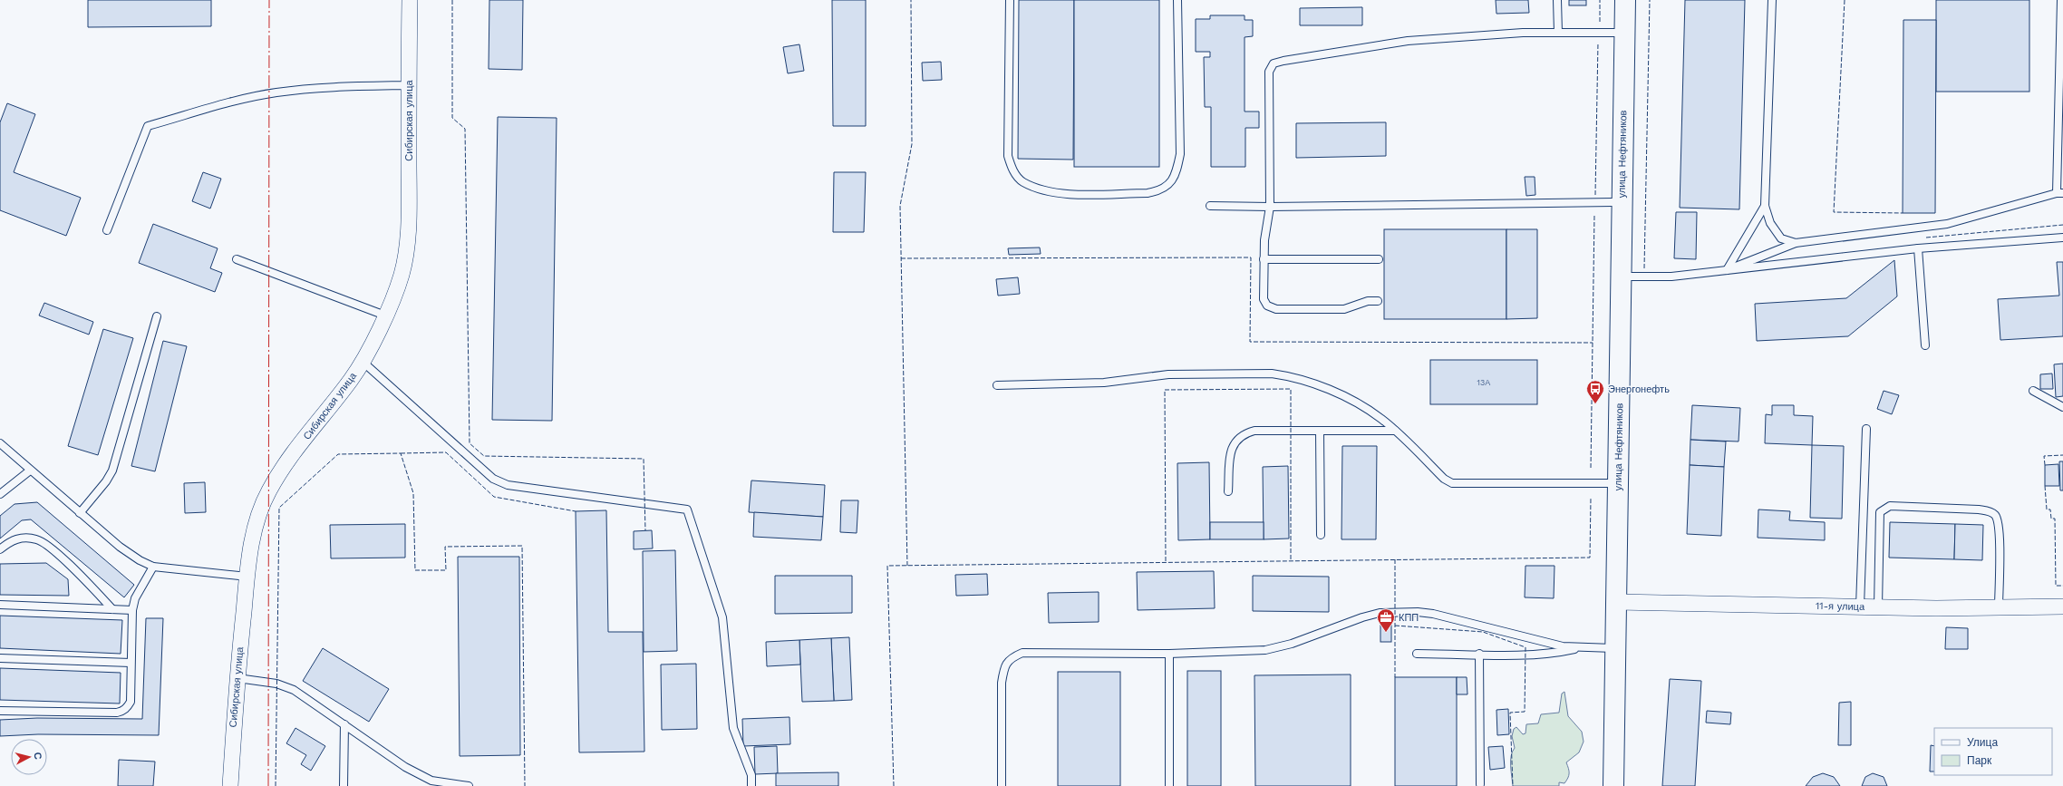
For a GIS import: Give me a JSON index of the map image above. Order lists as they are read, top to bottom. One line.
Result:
{"streets":{"street":["Сибирская улица","улица Нефтяников","11-я улица"]},"crossings":[["улица Нефтяников","11-я улица"]],"places":{"bus stop":["Энергонефть"],"office":["КПП"]},"house_numbers":["13А"],"legend":["Улица","Парк"],"north":"right"}
